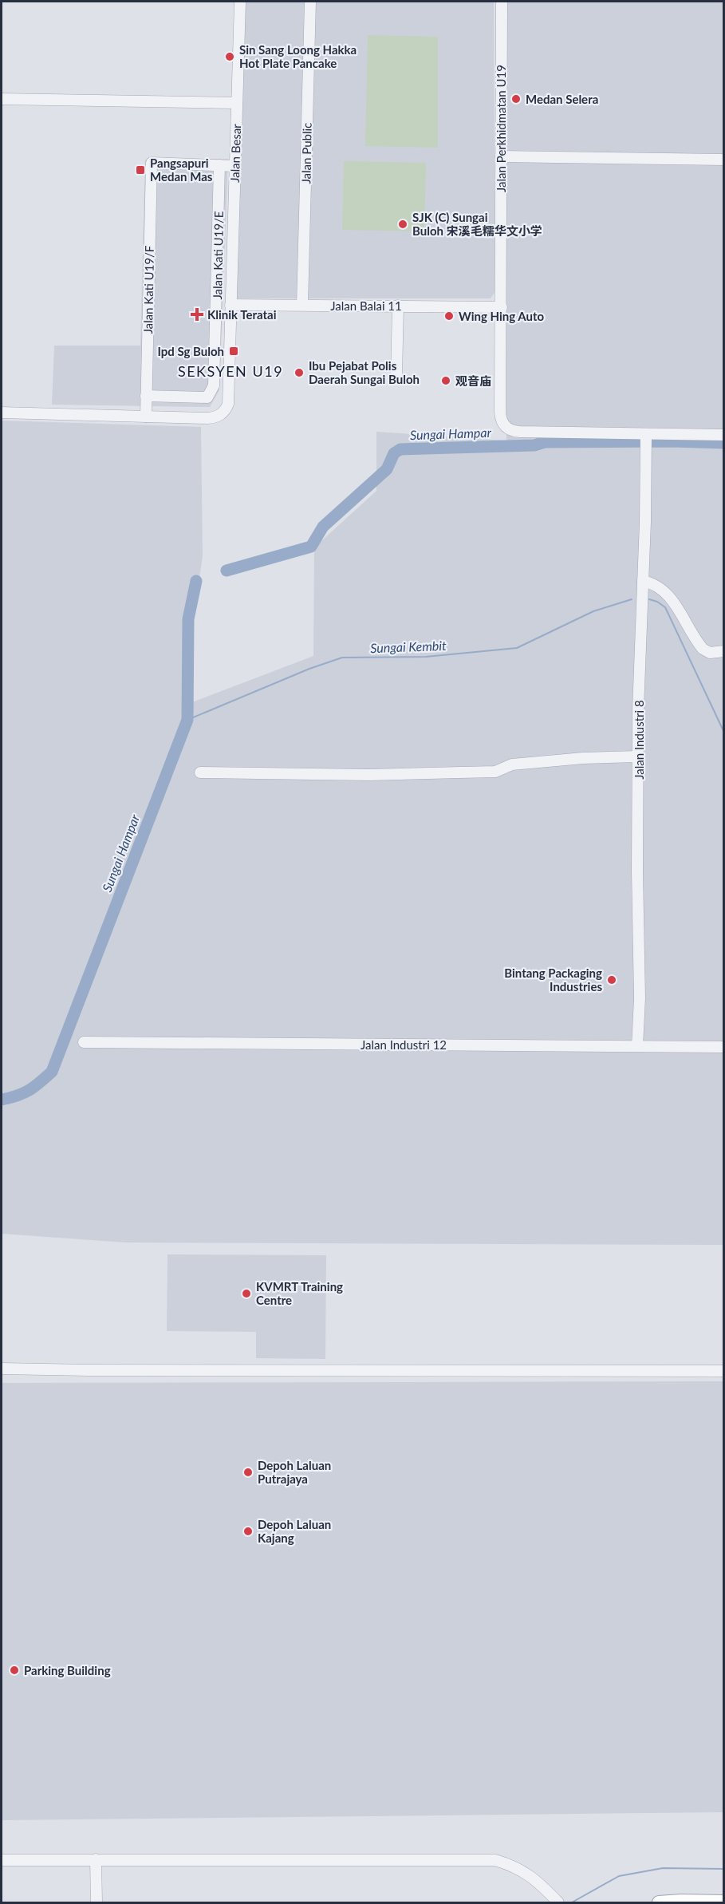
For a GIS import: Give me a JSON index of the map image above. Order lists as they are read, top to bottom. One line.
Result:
{"streets":{"street":["Jalan Perkhidmatan U19","Jalan Besar","Jalan Public","Jalan Kati U19/E","Jalan Kati U19/F","Jalan Balai 11","Jalan Industri 8","Jalan Industri 12"]},"crossings":[["Jalan Perkhidmatan U19","Jalan Balai 11"],["Jalan Perkhidmatan U19","Jalan Industri 8"],["Jalan Besar","Jalan Kati U19/F"],["Jalan Besar","Jalan Balai 11"],["Jalan Public","Jalan Balai 11"],["Jalan Kati U19/E","Jalan Kati U19/F"],["Jalan Industri 8","Jalan Industri 12"]],"districts":["SEKSYEN U19"],"water":["Sungai Hampar","Sungai Kembit"],"places":{"other":["Sin Sang Loong Hakka Hot Plate Pancake","Medan Selera","SJK (C) Sungai Buloh 宋溪毛糯华文小学","Wing Hing Auto","Ibu Pejabat Polis Daerah Sungai Buloh","观音庙","Bintang Packaging Industries","KVMRT Training Centre","Depoh Laluan Putrajaya","Depoh Laluan Kajang","Parking Building"],"transit":["Pangsapuri Medan Mas","Ipd Sg Buloh"],"health":["Klinik Teratai"]}}
